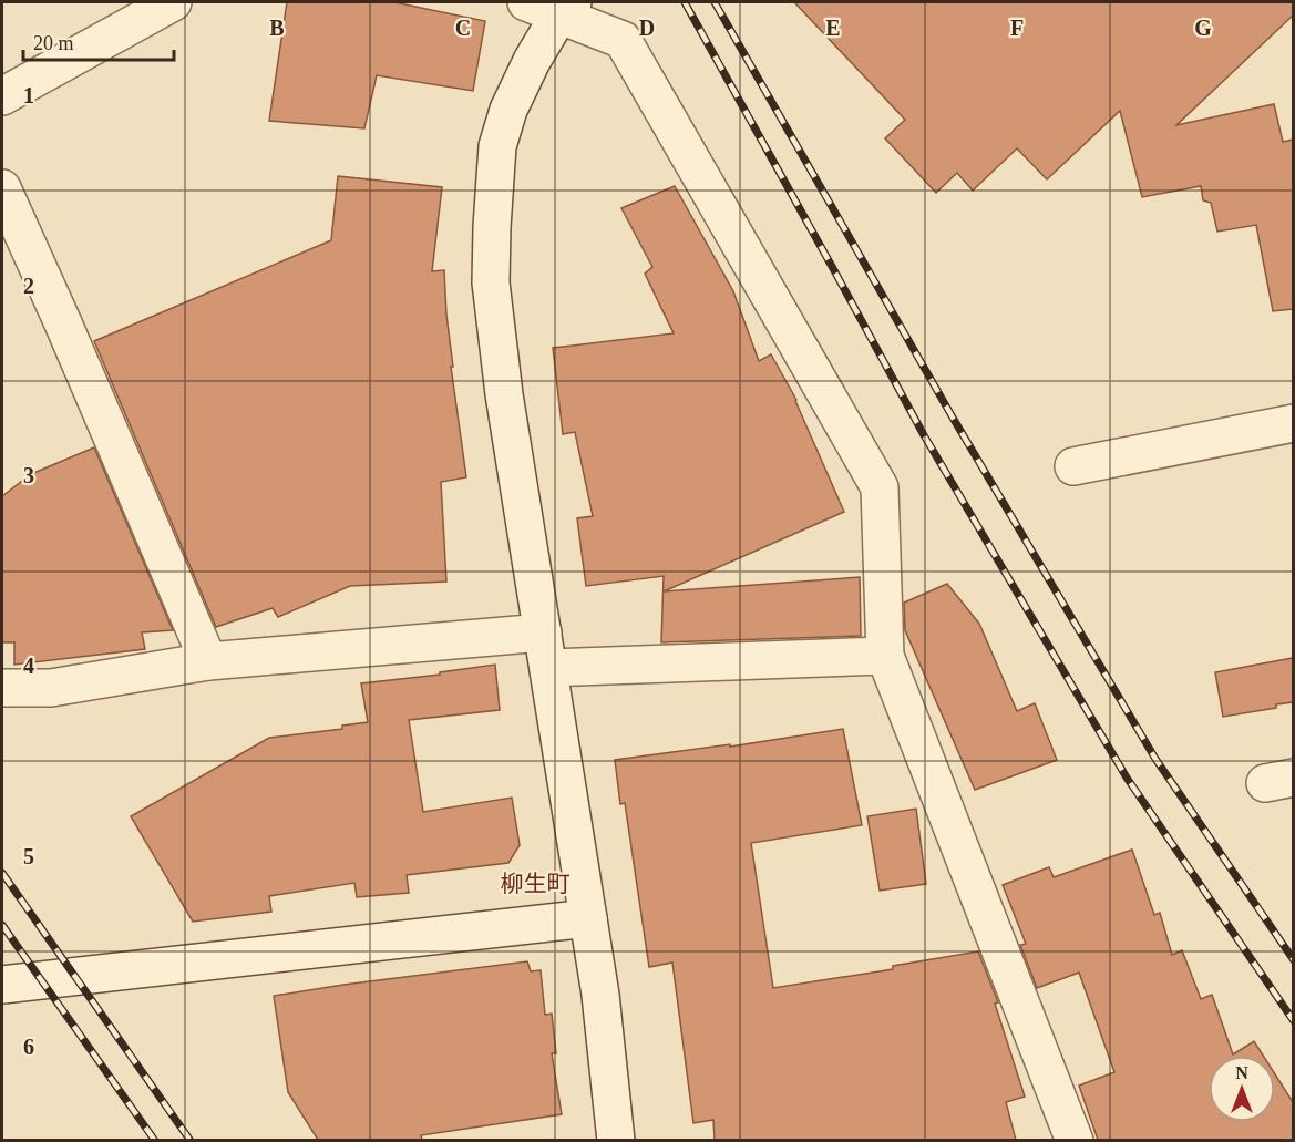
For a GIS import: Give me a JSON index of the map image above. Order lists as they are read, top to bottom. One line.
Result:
{"districts":["柳生町"],"scale_bar":"20 m","north":"top","grid":{"columns":["B","C","D","E","F","G"],"rows":["1","2","3","4","5","6"]}}
